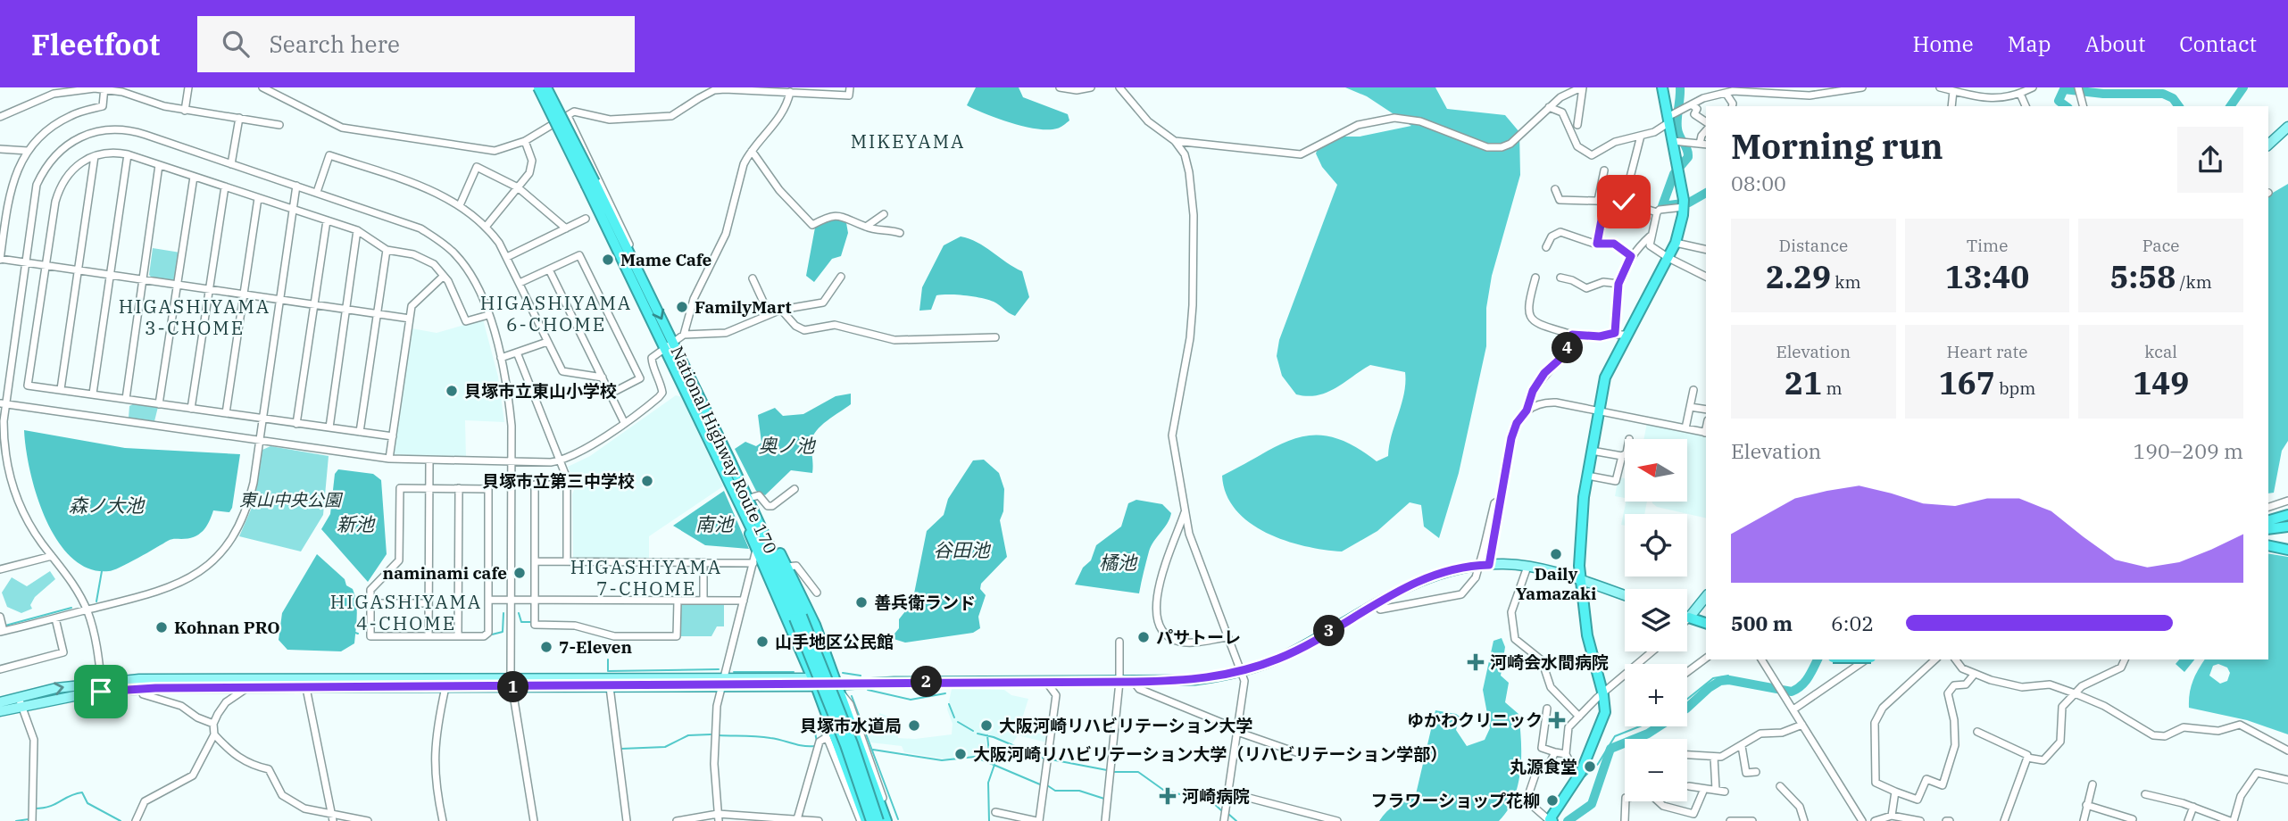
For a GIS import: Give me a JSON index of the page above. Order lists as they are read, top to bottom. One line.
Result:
{"streets":{"highway":["National Highway Route 170"]},"districts":["MIKEYAMA","HIGASHIYAMA 6-CHOME","HIGASHIYAMA 3-CHOME","HIGASHIYAMA 7-CHOME","HIGASHIYAMA 4-CHOME"],"water":["奥ノ池","森ノ大池","新池","南池","谷田池","橘池"],"parks":["東山中央公園"],"places":{"other":["Mame Cafe","FamilyMart","貝塚市立東山小学校","貝塚市立第三中学校","Daily Yamazaki","naminami cafe","善兵衛ランド","Kohnan PRO","パサトーレ","山手地区公民館","7-Eleven","貝塚市水道局","大阪河崎リハビリテーション大学","大阪河崎リハビリテーション大学（リハビリテーション学部）","丸源食堂","フラワーショップ花柳"],"health":["河崎会水間病院","ゆかわクリニック","河崎病院"]},"north":"left","page":{"header":"Fleetfoot","search":"Search here","nav":["Home","Map","About","Contact"],"heading":["Morning run","08:00"],"stats":[["Distance","2.29 km"],["Time","13:40"],["Pace","5:58 /km"],["Elevation","21 m"],["Heart rate","167 bpm"],["kcal","149"]],"pins":["4","3","2","1"],"chart":["Elevation","190–209 m"],"map_buttons":["+","−"],"list":[{"name":"500 m","note":"6:02"}]}}
